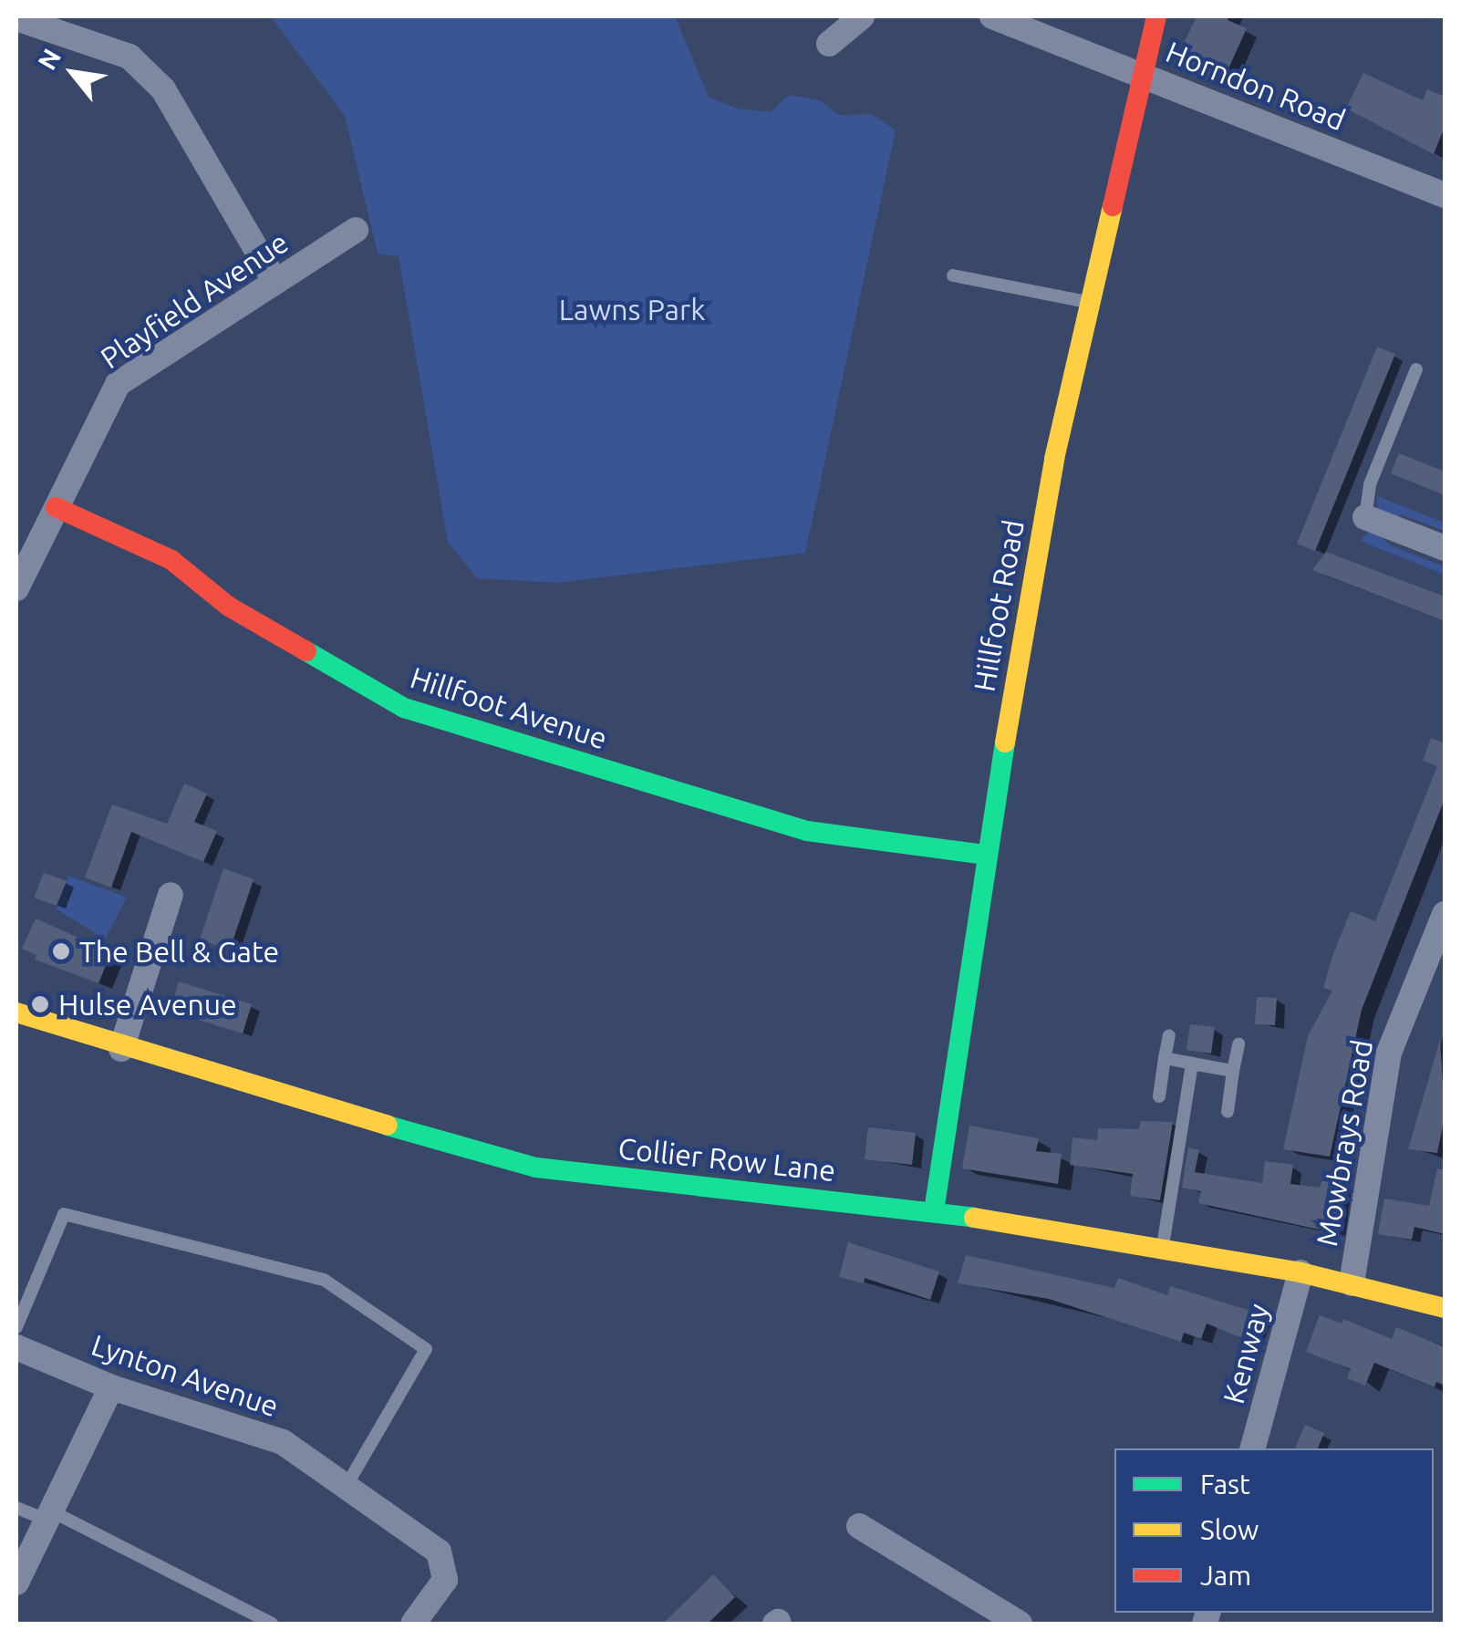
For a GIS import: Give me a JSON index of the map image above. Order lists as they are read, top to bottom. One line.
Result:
{"streets":{"street":["Horndon Road","Playfield Avenue","Hillfoot Road","Hillfoot Avenue","Mowbrays Road","Collier Row Lane","Kenway","Lynton Avenue"]},"crossings":[["Horndon Road","Hillfoot Road"],["Playfield Avenue","Hillfoot Avenue"],["Hillfoot Road","Hillfoot Avenue"],["Hillfoot Road","Collier Row Lane"],["Mowbrays Road","Collier Row Lane"],["Collier Row Lane","Kenway"]],"parks":["Lawns Park"],"places":["The Bell & Gate","Hulse Avenue"],"legend":["Fast","Slow","Jam"],"north":"top left"}
